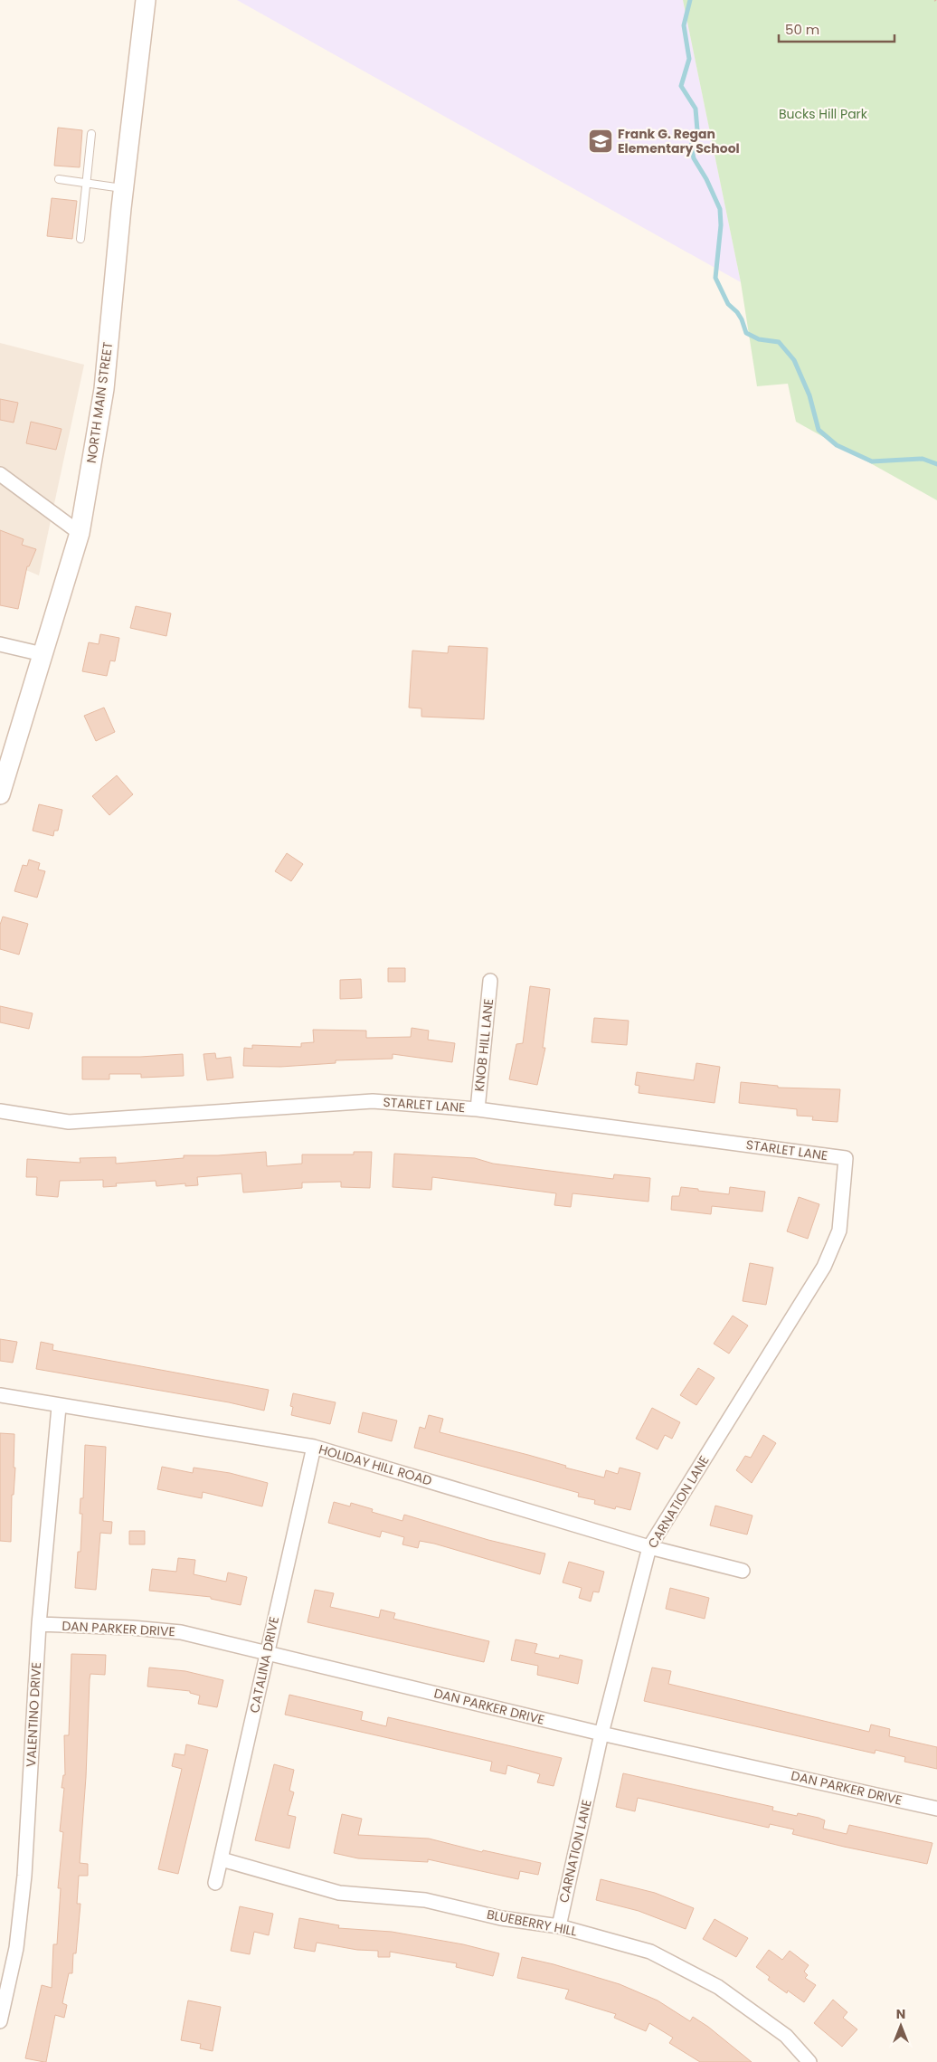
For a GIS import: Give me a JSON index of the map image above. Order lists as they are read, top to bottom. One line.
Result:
{"streets":{"main road":["NORTH MAIN STREET"],"street":["KNOB HILL LANE","STARLET LANE","HOLIDAY HILL ROAD","CARNATION LANE","DAN PARKER DRIVE","CATALINA DRIVE","VALENTINO DRIVE","BLUEBERRY HILL"]},"crossings":[["KNOB HILL LANE","STARLET LANE"],["STARLET LANE","CARNATION LANE"],["HOLIDAY HILL ROAD","CARNATION LANE"],["HOLIDAY HILL ROAD","CATALINA DRIVE"],["HOLIDAY HILL ROAD","VALENTINO DRIVE"],["CARNATION LANE","DAN PARKER DRIVE"],["CARNATION LANE","BLUEBERRY HILL"],["DAN PARKER DRIVE","CATALINA DRIVE"],["DAN PARKER DRIVE","VALENTINO DRIVE"],["CATALINA DRIVE","BLUEBERRY HILL"]],"parks":["Bucks Hill Park"],"places":{"school or university":["Frank G. Regan Elementary School"]},"scale_bar":"50 m","north":"top"}
